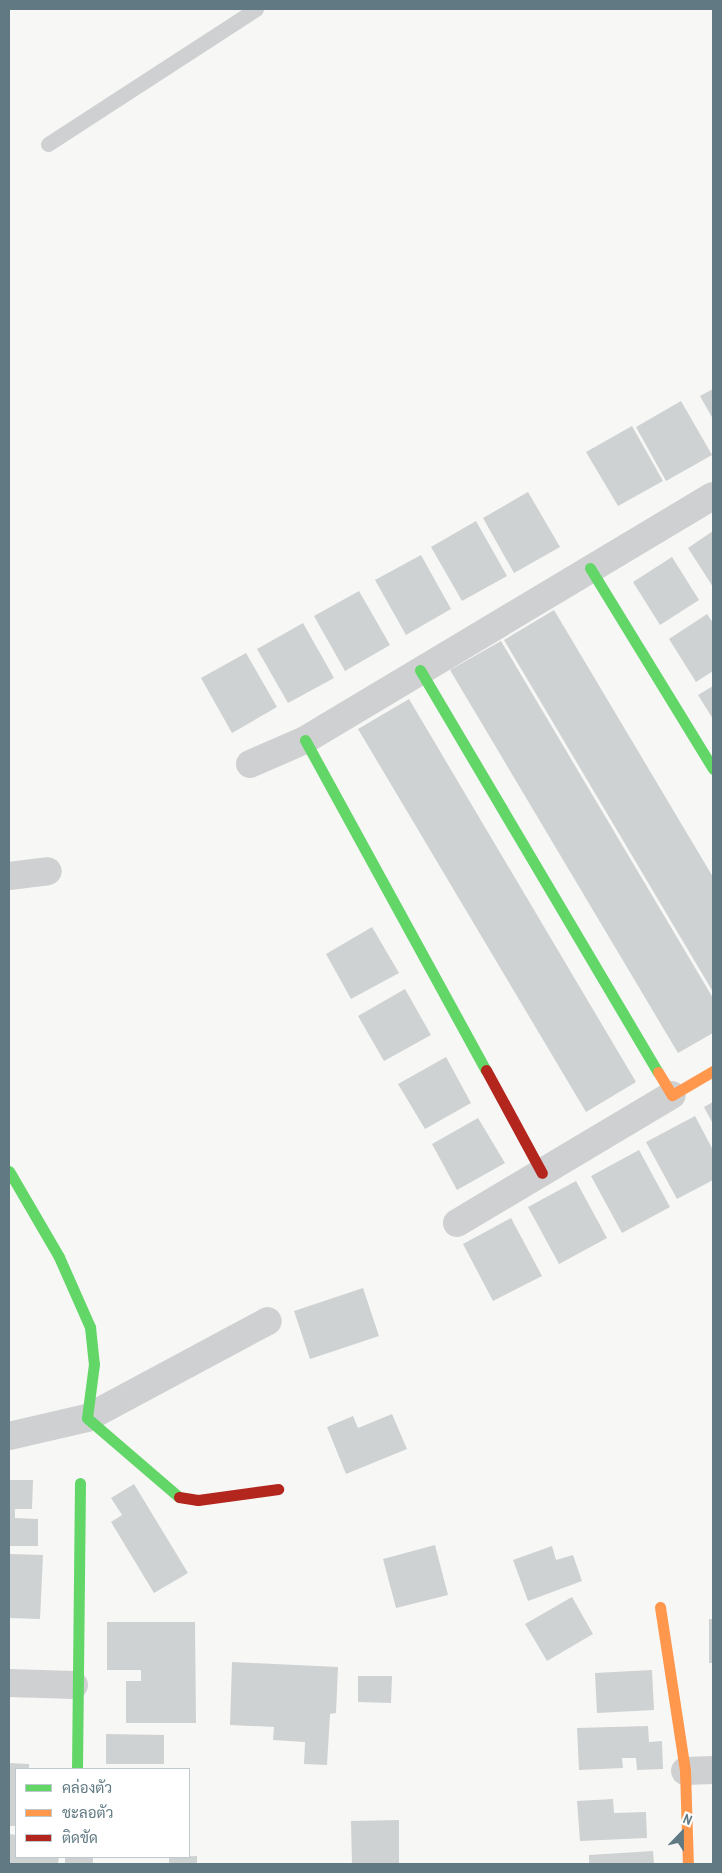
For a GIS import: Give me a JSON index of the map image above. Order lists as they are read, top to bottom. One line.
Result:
{"legend":["คล่องตัว","ชะลอตัว","ติดขัด"],"north":"top"}
